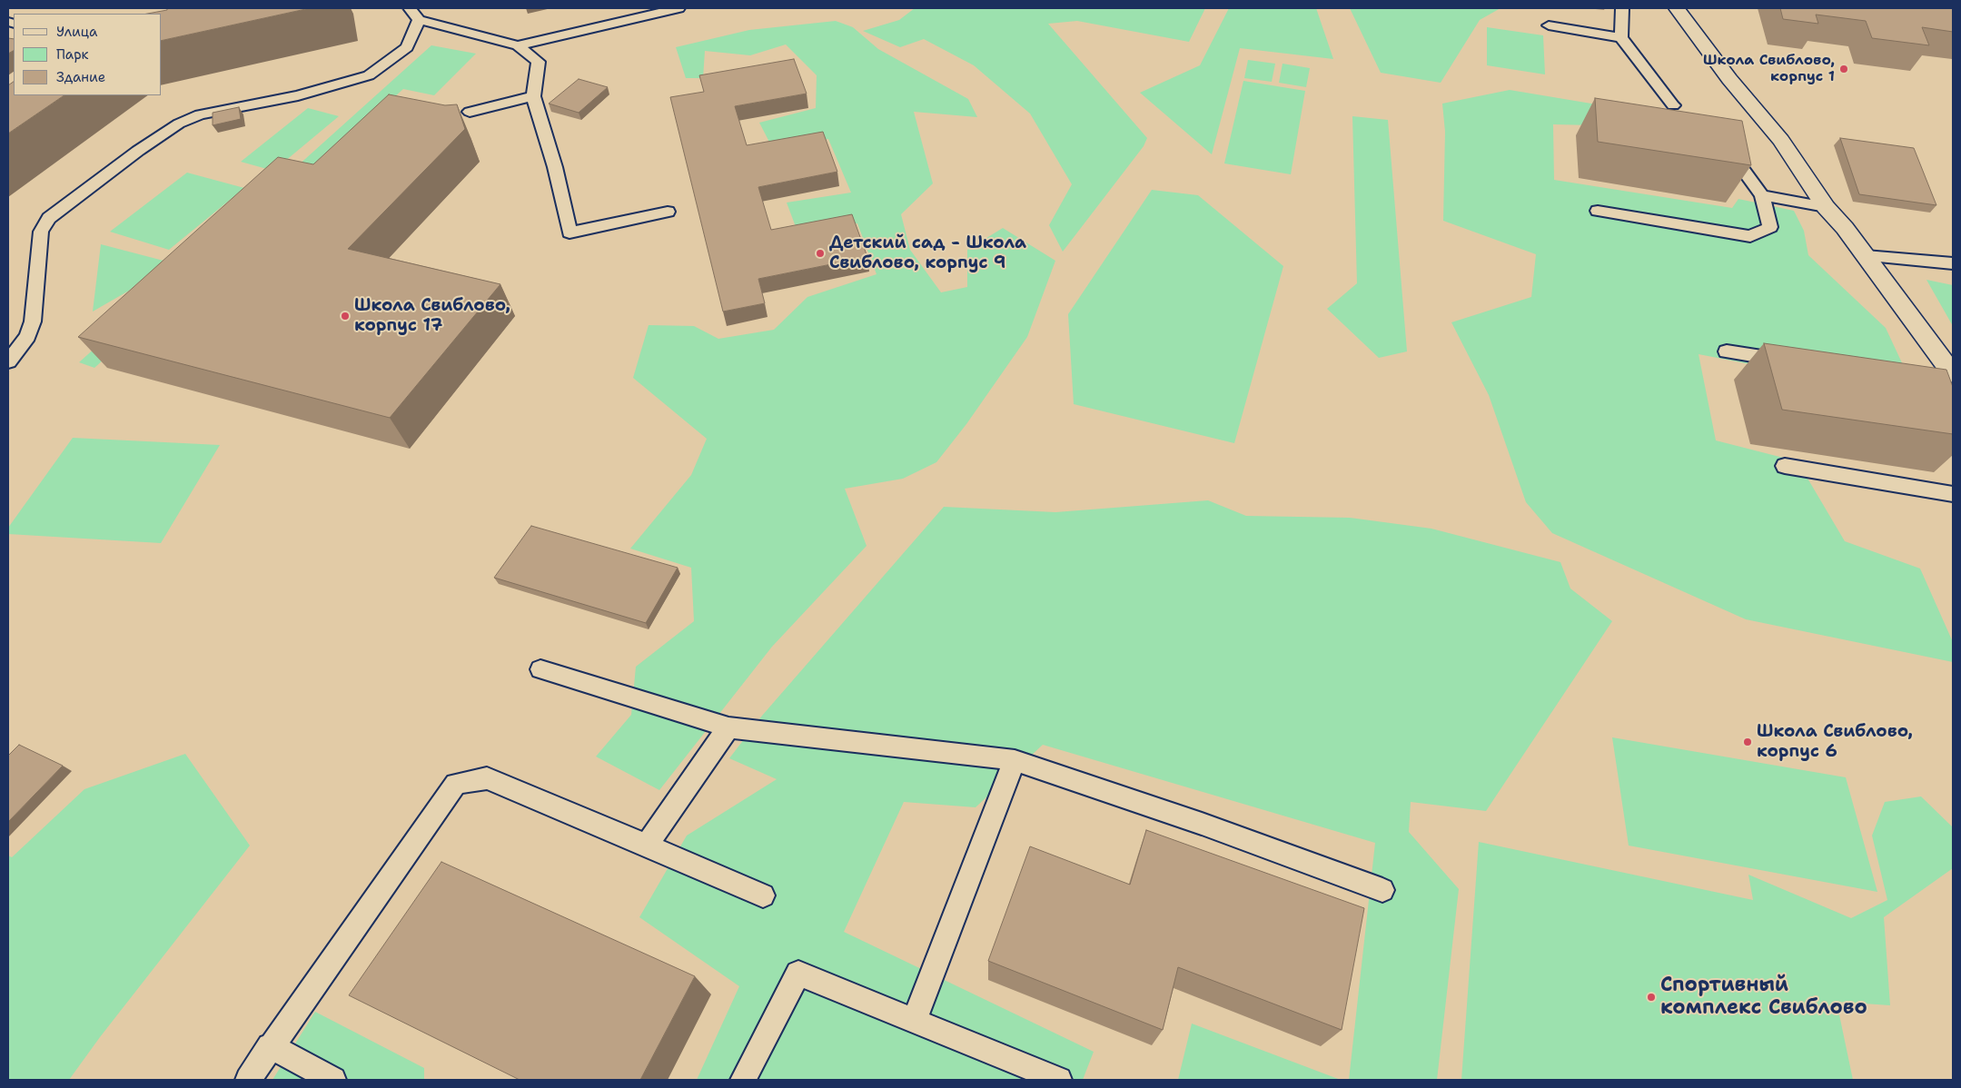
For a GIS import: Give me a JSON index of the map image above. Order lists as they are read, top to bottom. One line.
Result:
{"places":["Школа Свиблово, корпус 1","Детский сад - Школа Свиблово, корпус 9","Школа Свиблово, корпус 17","Школа Свиблово, корпус 6","Спортивный комплекс Свиблово"],"legend":["Улица","Парк","Здание"]}
